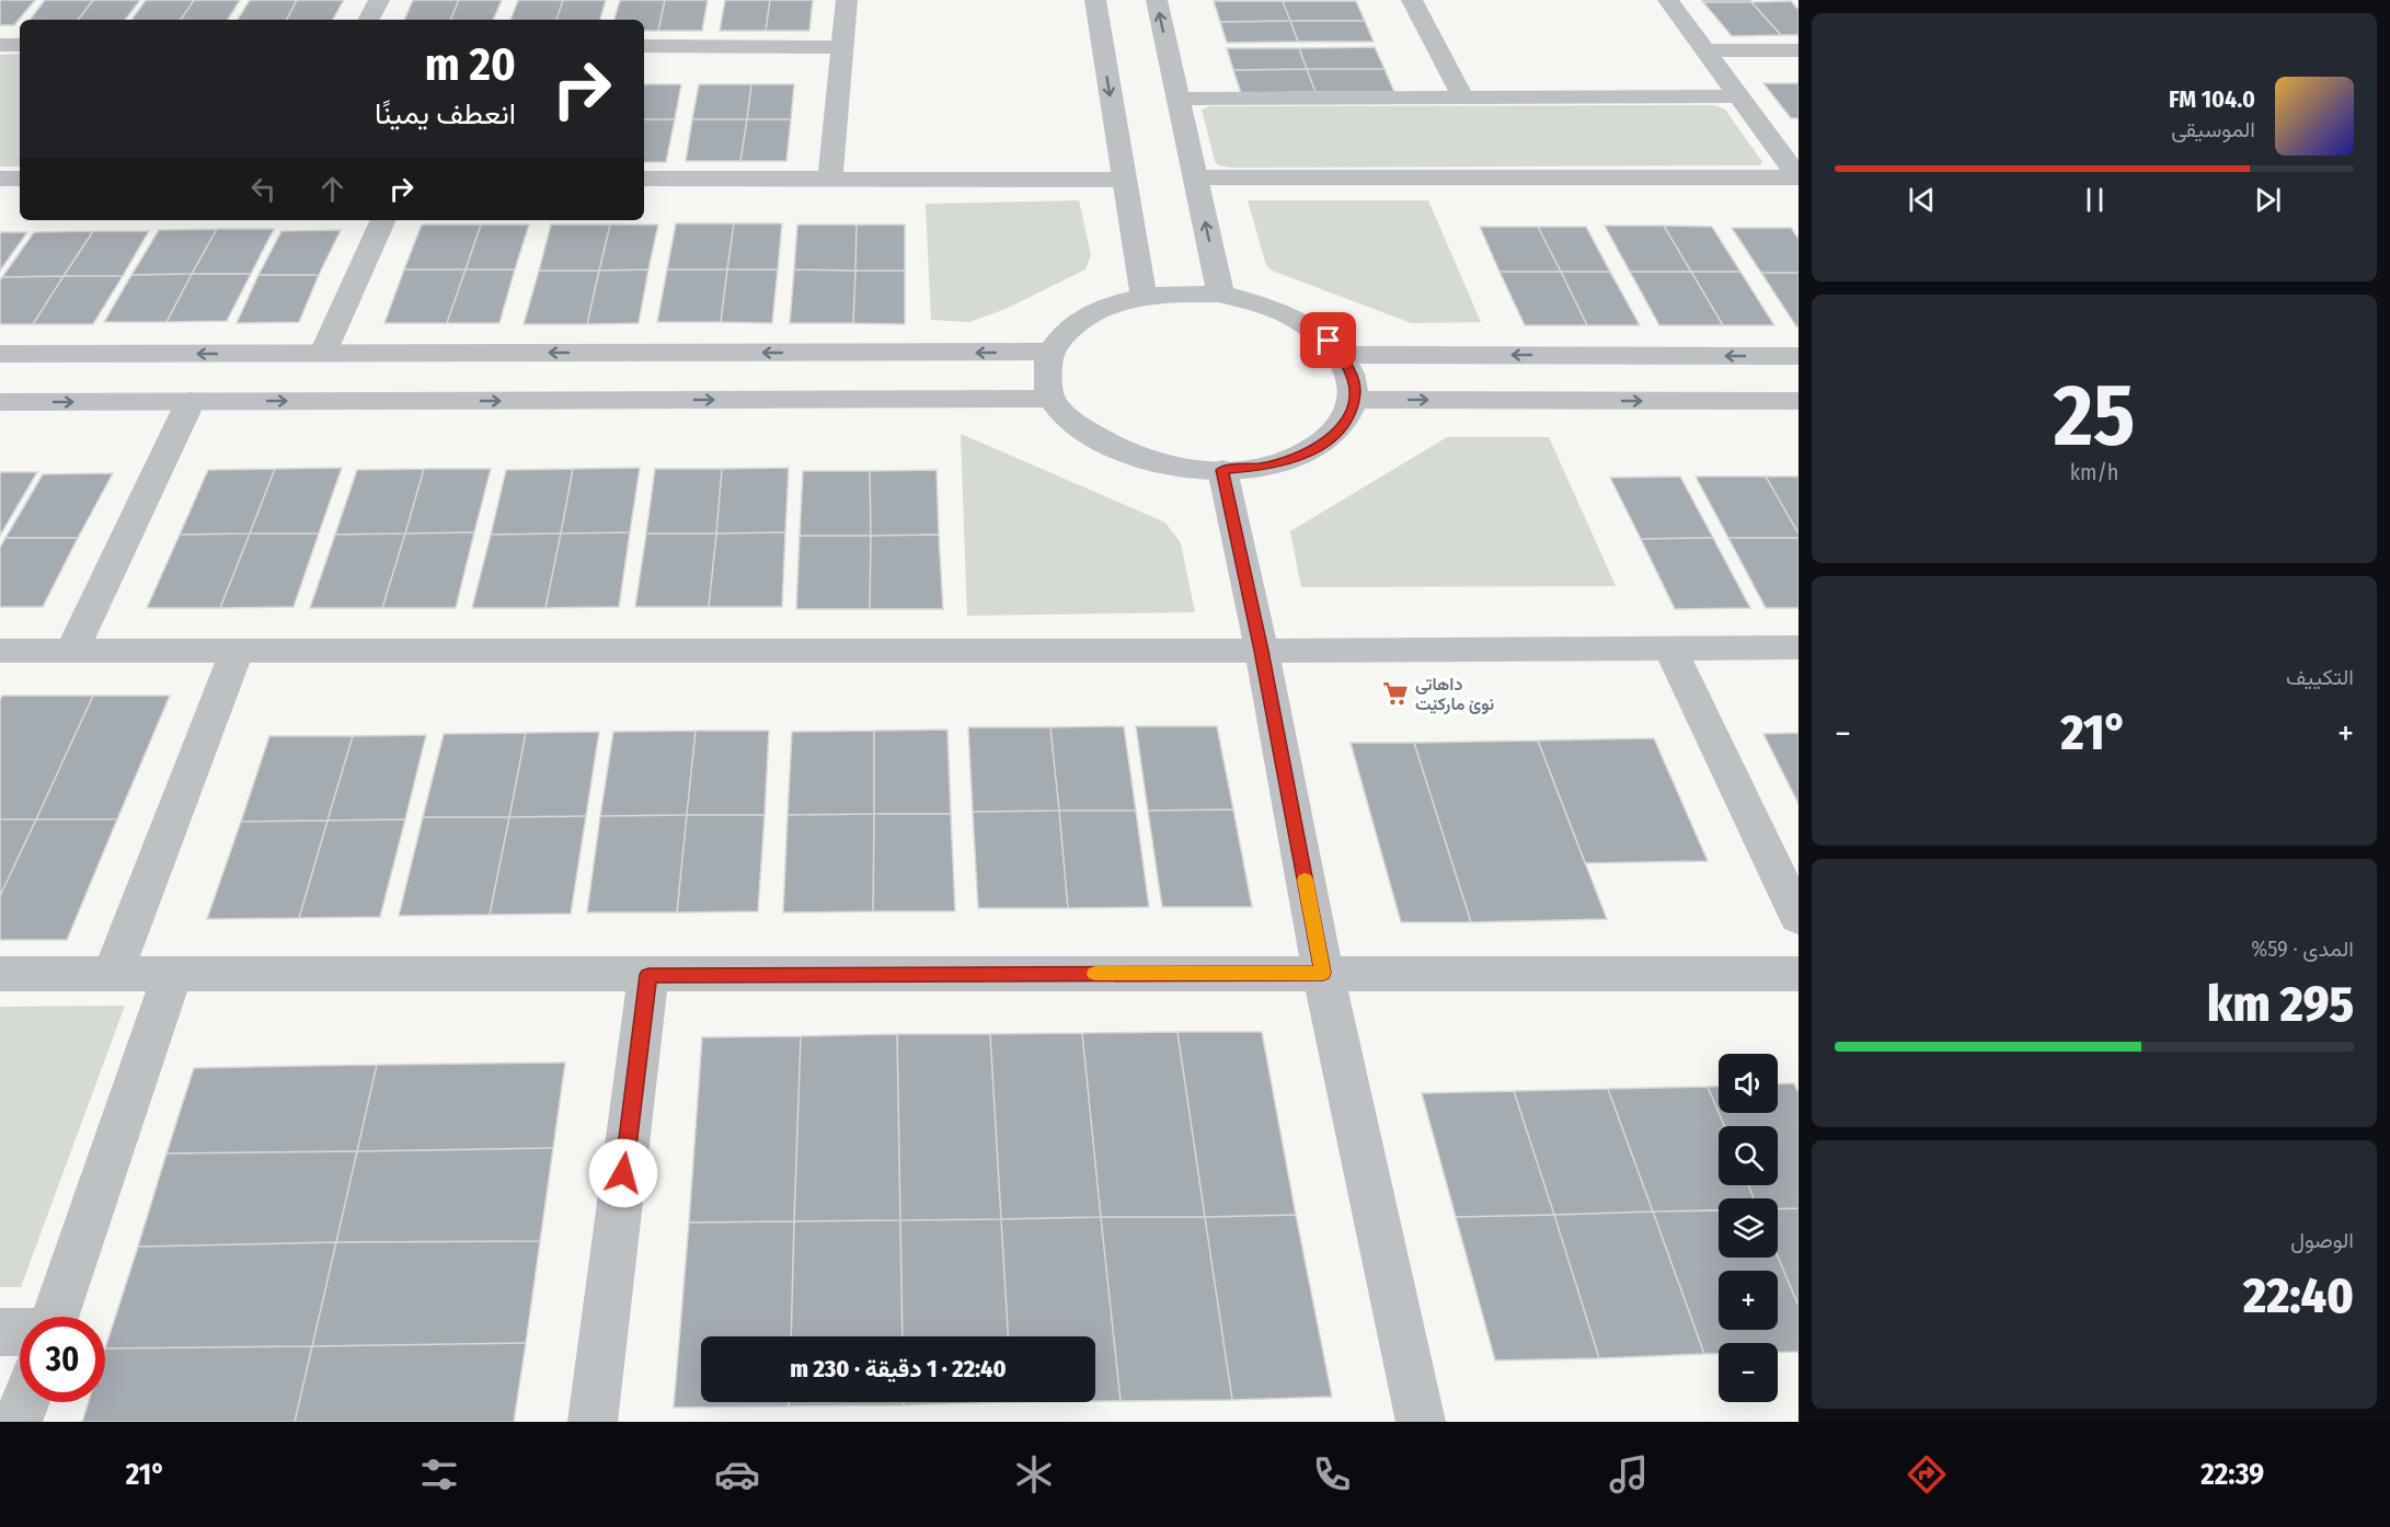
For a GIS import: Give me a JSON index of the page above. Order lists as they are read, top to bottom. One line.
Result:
{"places":{"supermarket":["داهاتی نوێ مارکێت"]},"page":{"turn":["20 m","انعطف يمينًا"],"song":["104.0 FM","الموسيقى"],"tile":[["25","km/h"],"التكييف",["المدى · 59%","295 km"],["الوصول","22:40"]],"heat":["−","21°","+"],"map_buttons":["+","−"],"limit":"30","trip":"22:40 · 1 دقيقة · 230 m","tabs":["22:39","21°"]}}
